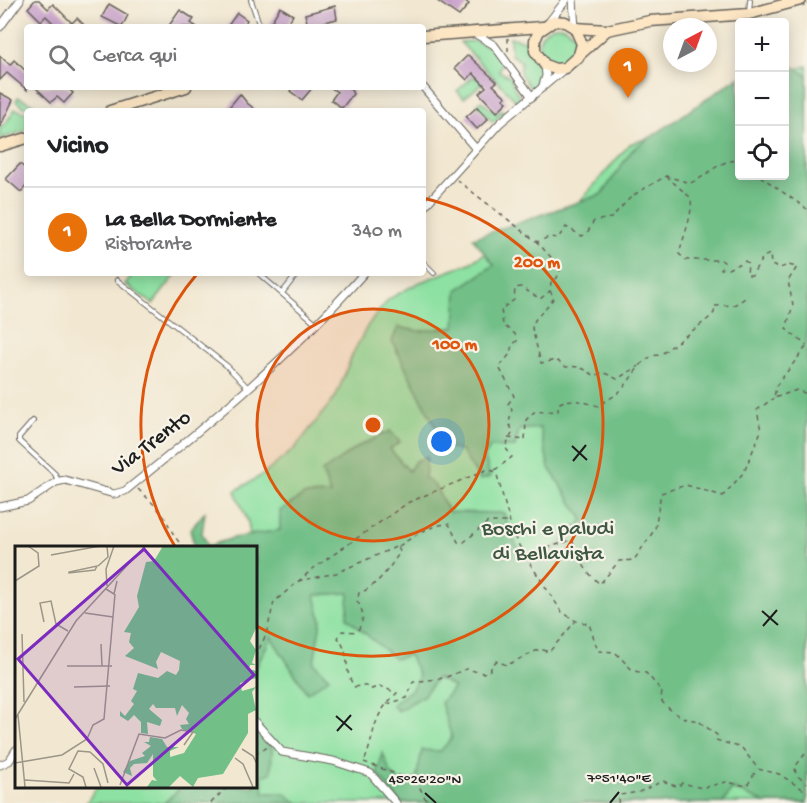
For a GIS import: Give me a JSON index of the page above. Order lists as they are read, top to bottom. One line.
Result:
{"streets":{"street":["Via Trento"]},"parks":["Boschi e paludi di Bellavista"],"north":"top right","page":{"map_buttons":["+","−"],"search":"Cerca qui","pins":"1","heading":"Vicino","list":[{"mark":"1","name":"La Bella Dormiente","note":"Ristorante","value":"340 m"}]},"coordinates":["7°51'40\"E","45°26'20\"N"],"rings":["200 m","100 m"]}
